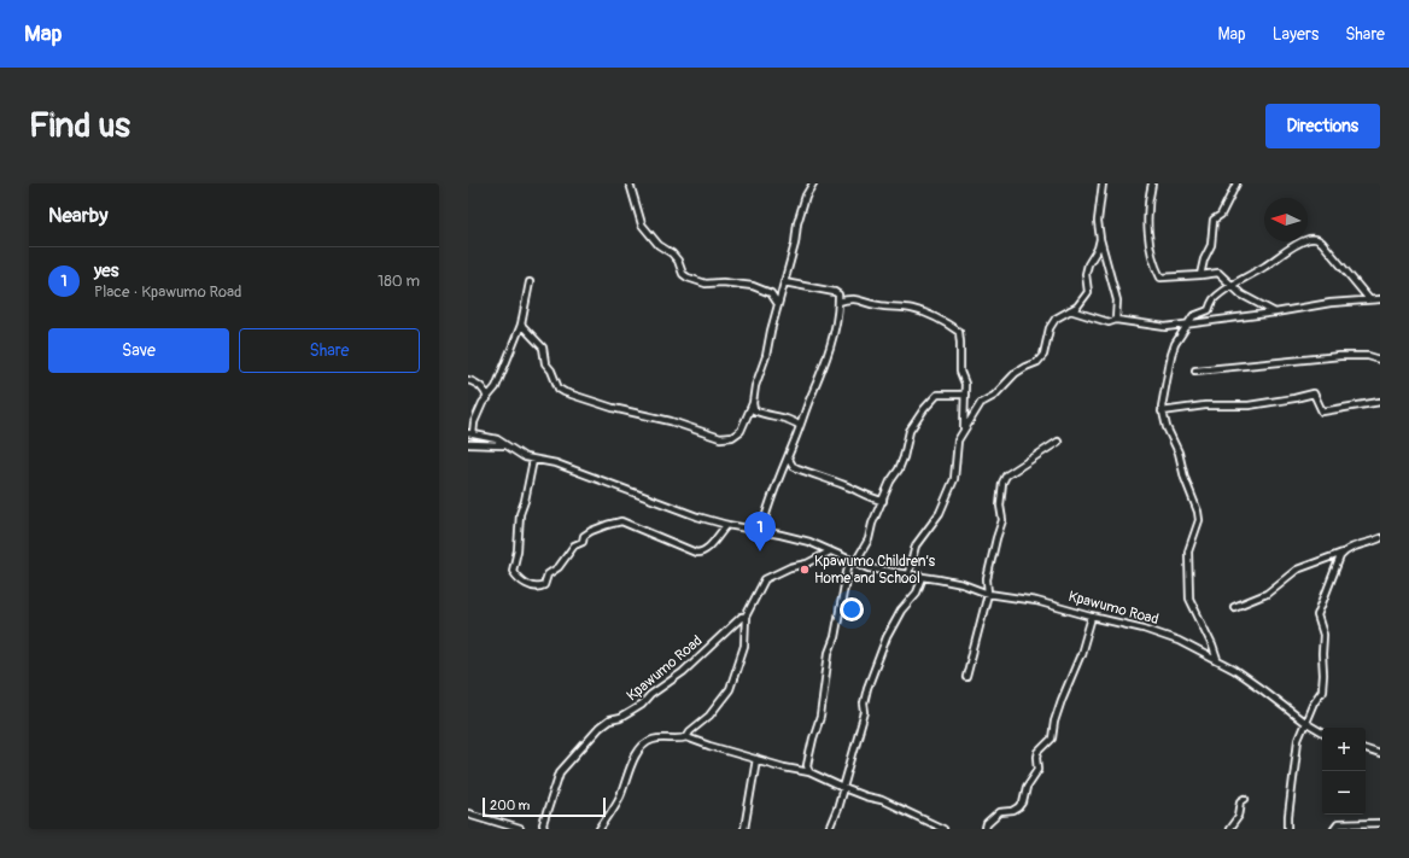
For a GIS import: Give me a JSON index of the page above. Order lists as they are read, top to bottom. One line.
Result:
{"streets":{"street":["Kpawumo Road"]},"places":["Kpawumo Children’s Home and School"],"scale_bar":"200 m","north":"left","page":{"header":"Map","nav":["Map","Layers","Share"],"buttons":["Directions",["Save","Share"]],"title":"Find us","heading":"Nearby","list":[{"mark":"1","name":"yes","note":"Place · Kpawumo Road","value":"180 m"}],"pins":"1","map_buttons":["+","−"],"scale":"200 m"}}
